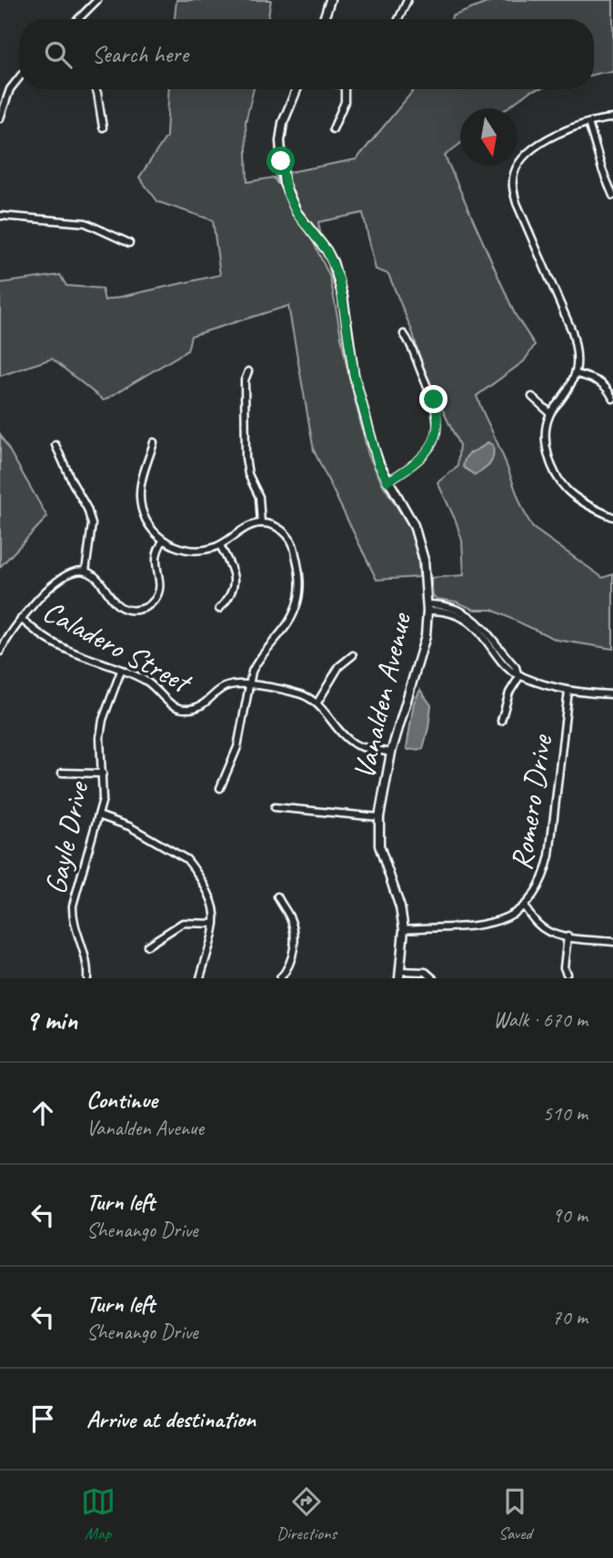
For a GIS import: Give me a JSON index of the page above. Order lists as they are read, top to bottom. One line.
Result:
{"streets":{"main road":["Vanalden Avenue"],"street":["Caladero Street","Romero Drive","Gayle Drive"]},"crossings":[["Caladero Street","Gayle Drive"],["Vanalden Avenue","Romero Drive"]],"north":"bottom","page":{"search":"Search here","heading":["9 min","Walk · 670 m"],"list":[["Continue","Vanalden Avenue","510 m"],["Turn left","Shenango Drive","90 m"],["Turn left","Shenango Drive","70 m"],"Arrive at destination"],"nav":["Map","Directions","Saved"]}}
